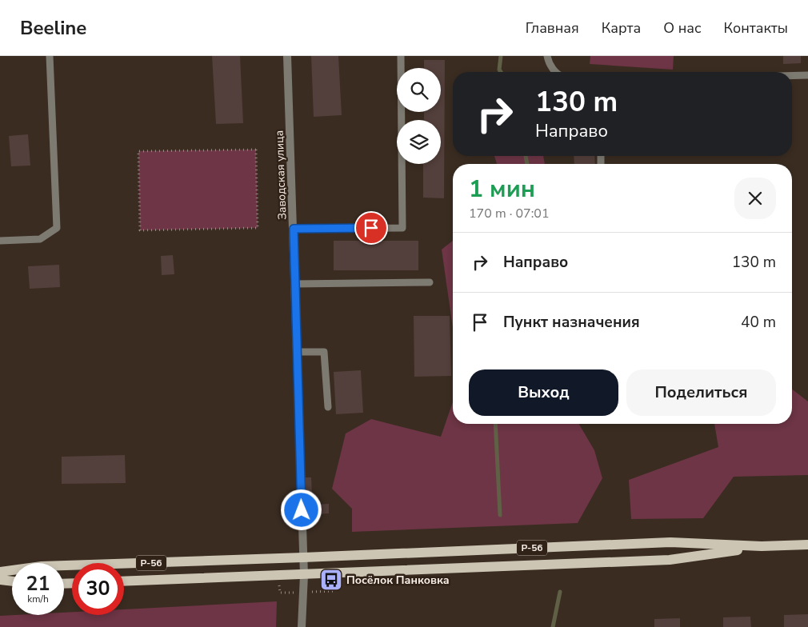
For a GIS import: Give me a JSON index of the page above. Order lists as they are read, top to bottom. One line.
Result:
{"streets":{"main road":["Р-56"],"street":["Заводская улица"]},"crossings":[["Заводская улица","Р-56"]],"places":{"bus stop":["Посёлок Панковка"]},"page":{"header":"Beeline","nav":["Главная","Карта","О нас","Контакты"],"turn":["130 m","Направо"],"heading":["1 мин","170 m · 07:01"],"list":[{"name":"Направо","value":"130 m"},{"name":"Пункт назначения","value":"40 m"}],"buttons":["Выход","Поделиться"],"speed":"21 km/h","limit":"30"}}
